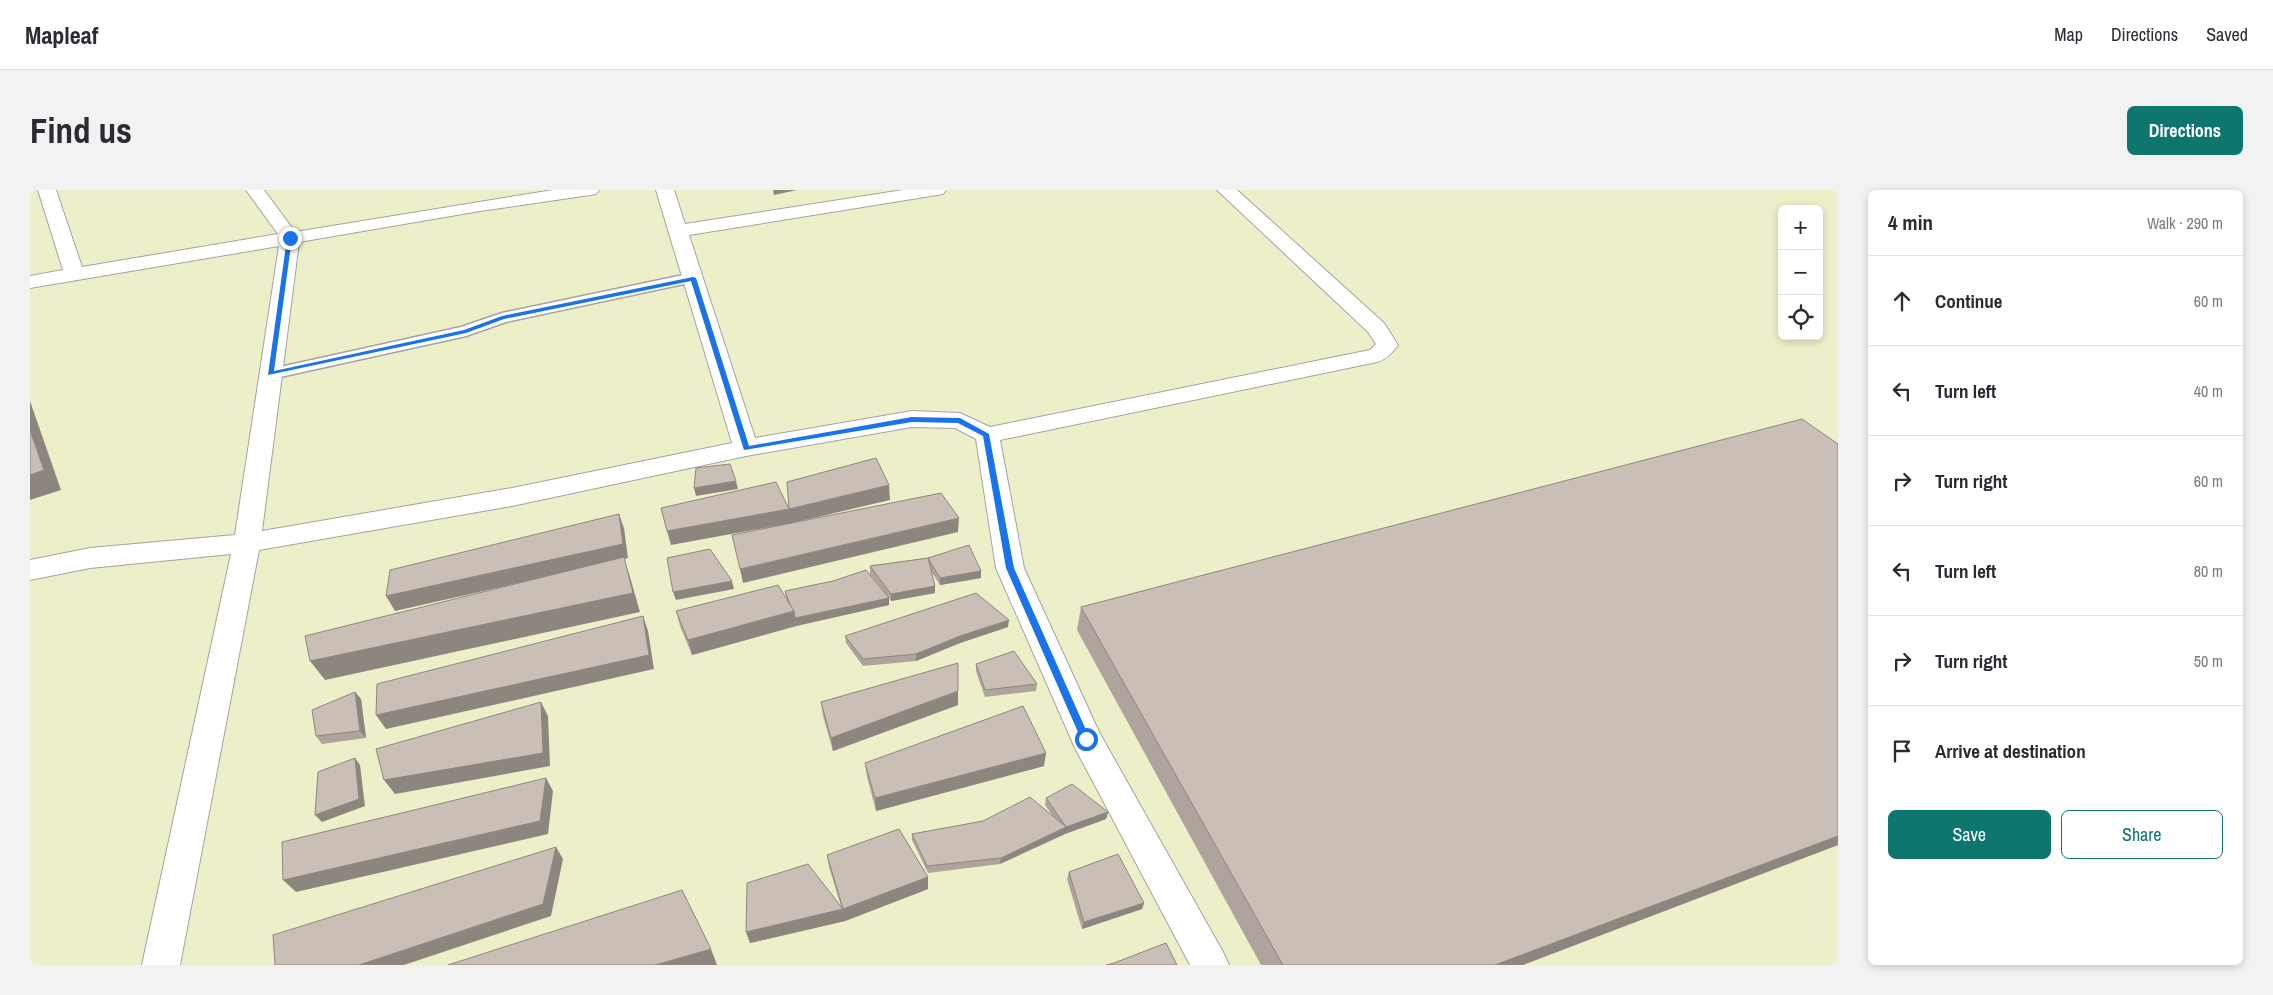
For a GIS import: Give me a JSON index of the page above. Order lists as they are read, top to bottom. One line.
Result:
{"page":{"header":"Mapleaf","nav":["Map","Directions","Saved"],"buttons":["Directions",["Save","Share"]],"title":"Find us","heading":["4 min","Walk · 290 m"],"map_buttons":["+","−"],"list":[["Continue","60 m"],["Turn left","40 m"],["Turn right","60 m"],["Turn left","80 m"],["Turn right","50 m"],"Arrive at destination"]}}
